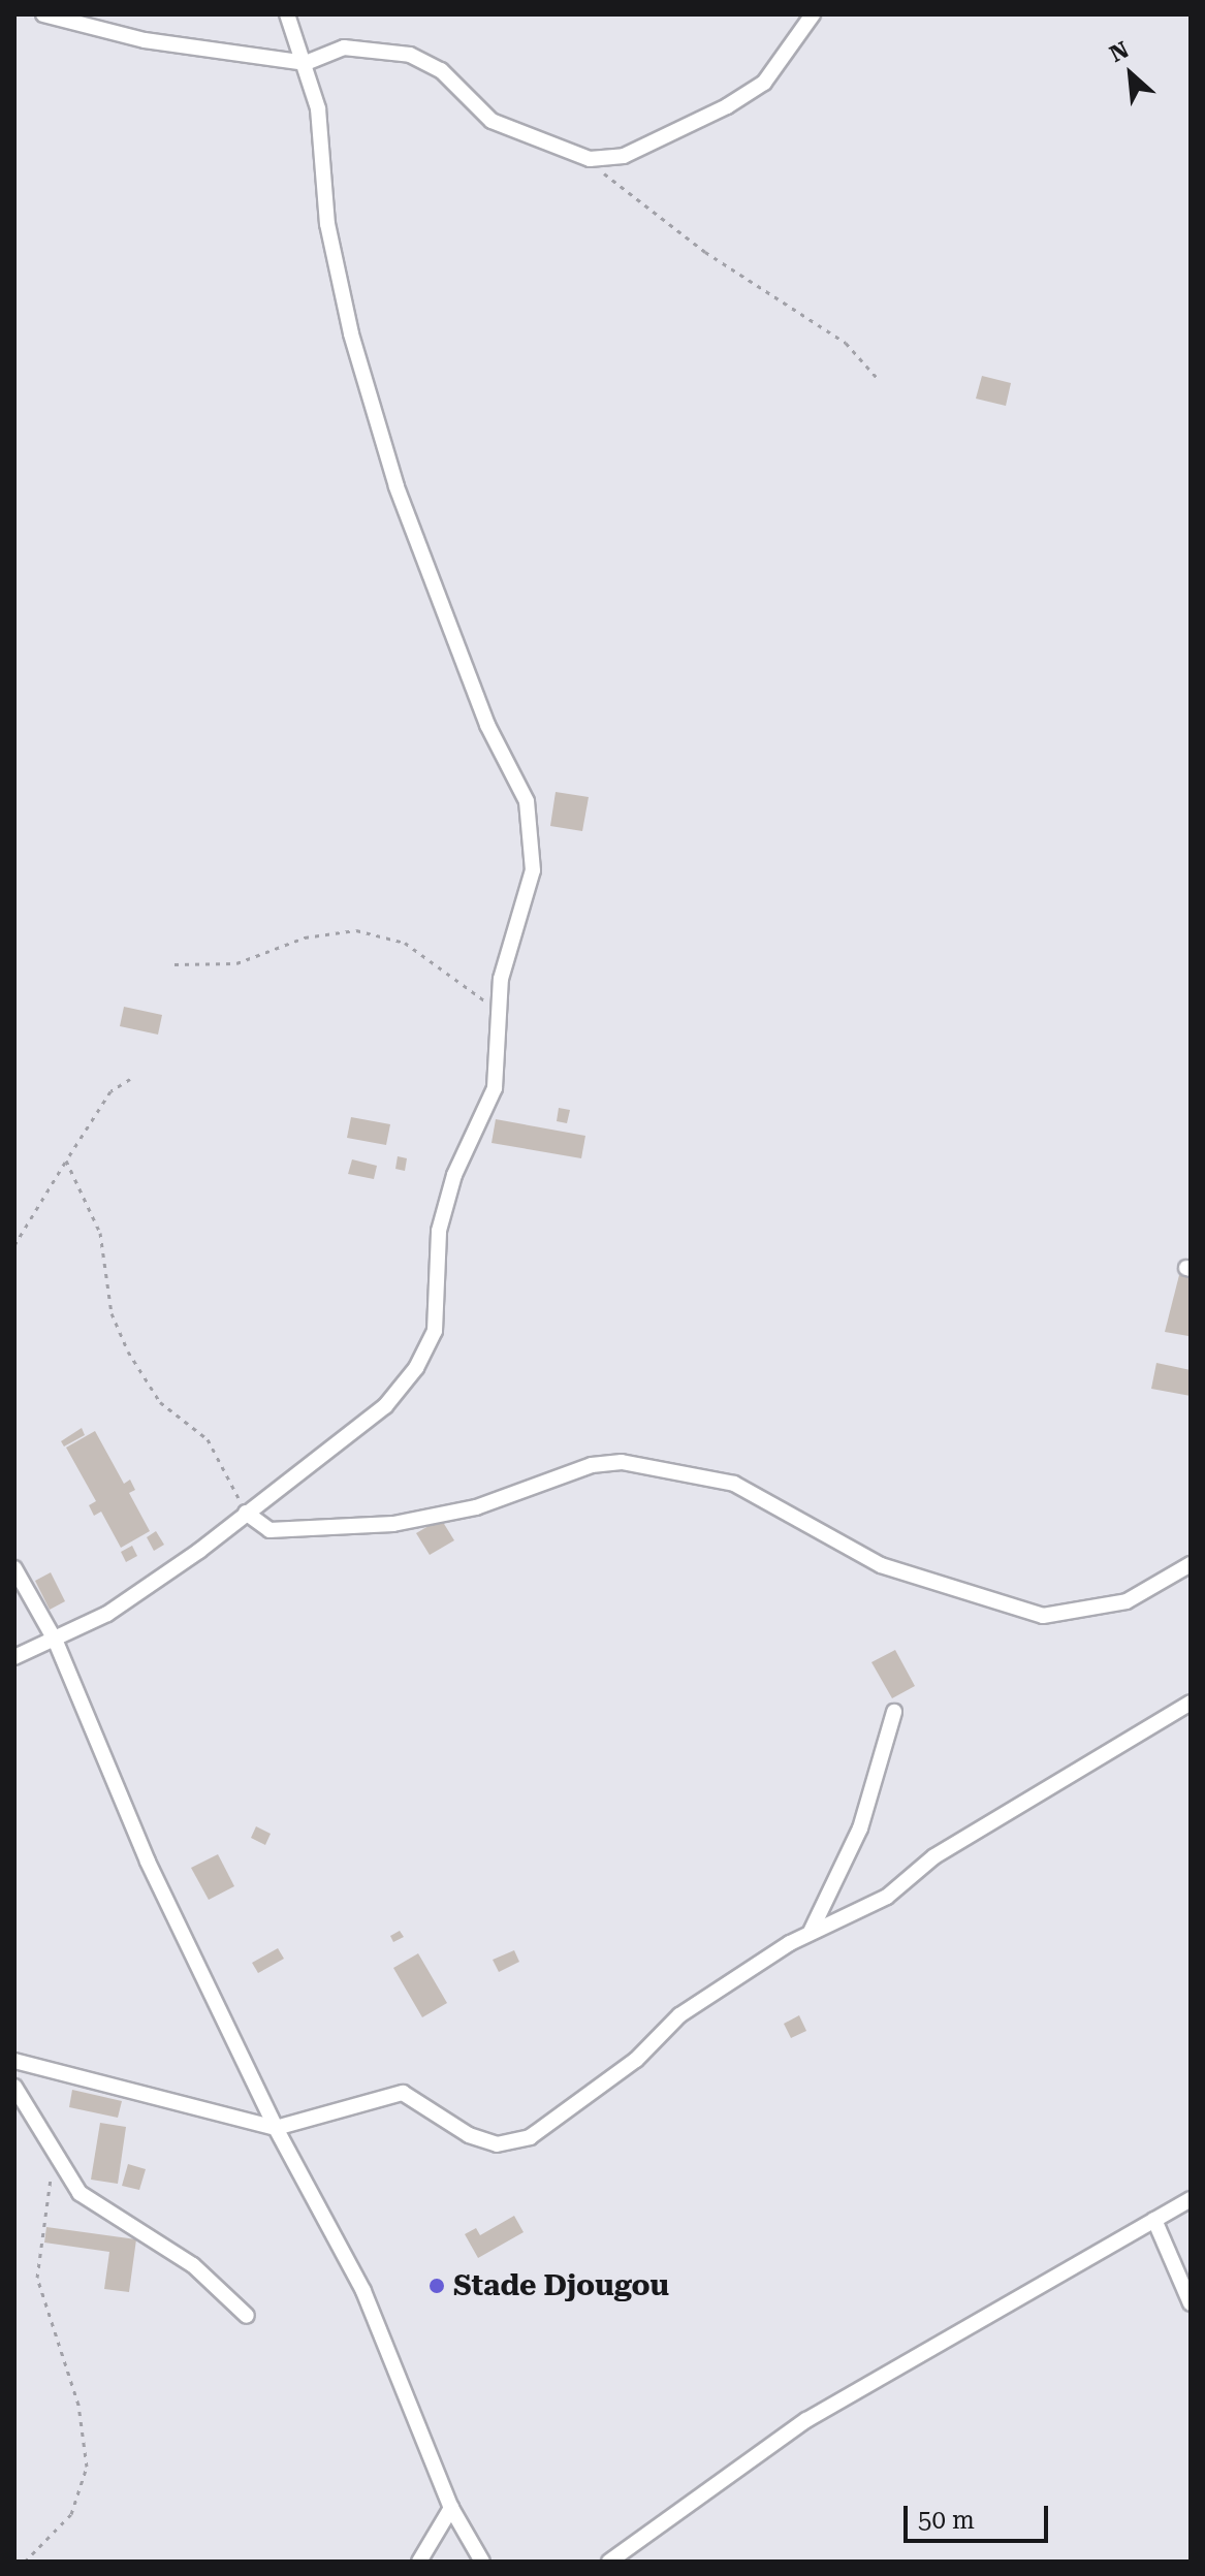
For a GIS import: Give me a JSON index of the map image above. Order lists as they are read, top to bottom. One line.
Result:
{"places":["Stade Djougou"],"scale_bar":"50 m","north":"top left"}
